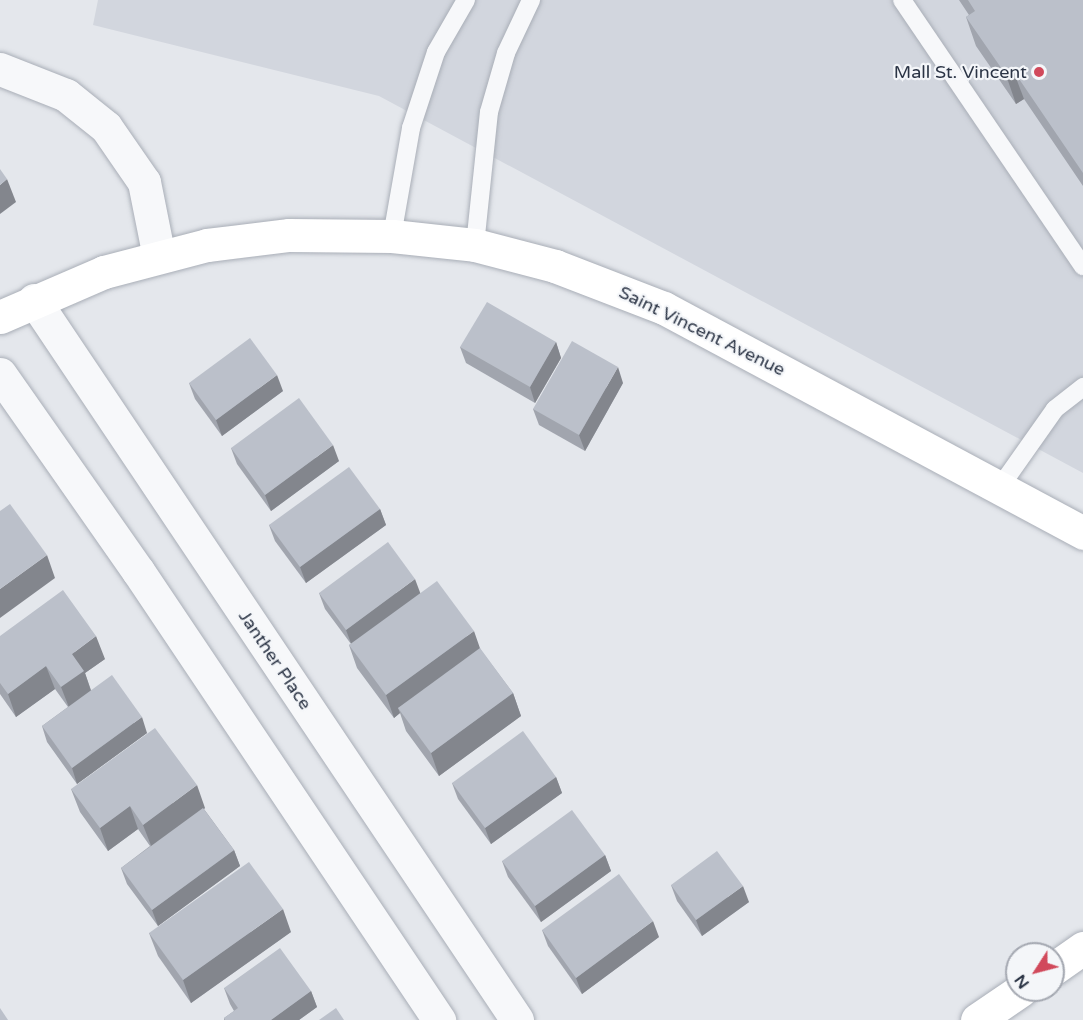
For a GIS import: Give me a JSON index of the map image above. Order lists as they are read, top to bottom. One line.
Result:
{"streets":{"street":["Saint Vincent Avenue","Janther Place"]},"crossings":[["Saint Vincent Avenue","Janther Place"]],"places":["Mall St. Vincent"],"north":"bottom left"}
